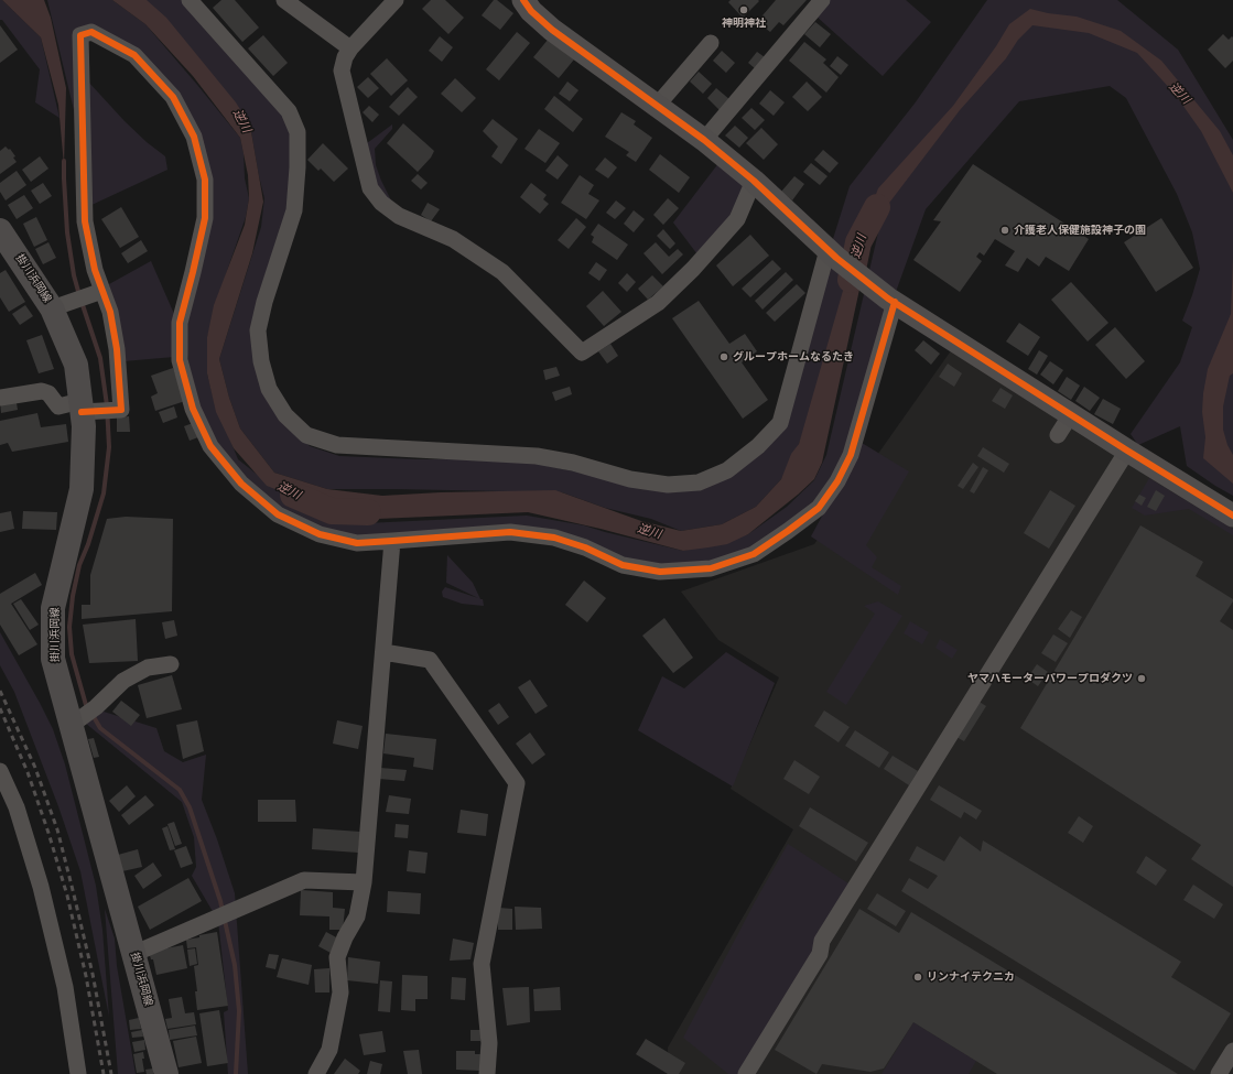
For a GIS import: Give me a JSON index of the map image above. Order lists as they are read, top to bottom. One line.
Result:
{"streets":{"main road":["掛川浜岡線"]},"water":["逆川"],"places":["神明神社","介護老人保健施設神子の園","グループホームなるたき","ヤマハモーターパワープロダクツ","リンナイテクニカ"]}
